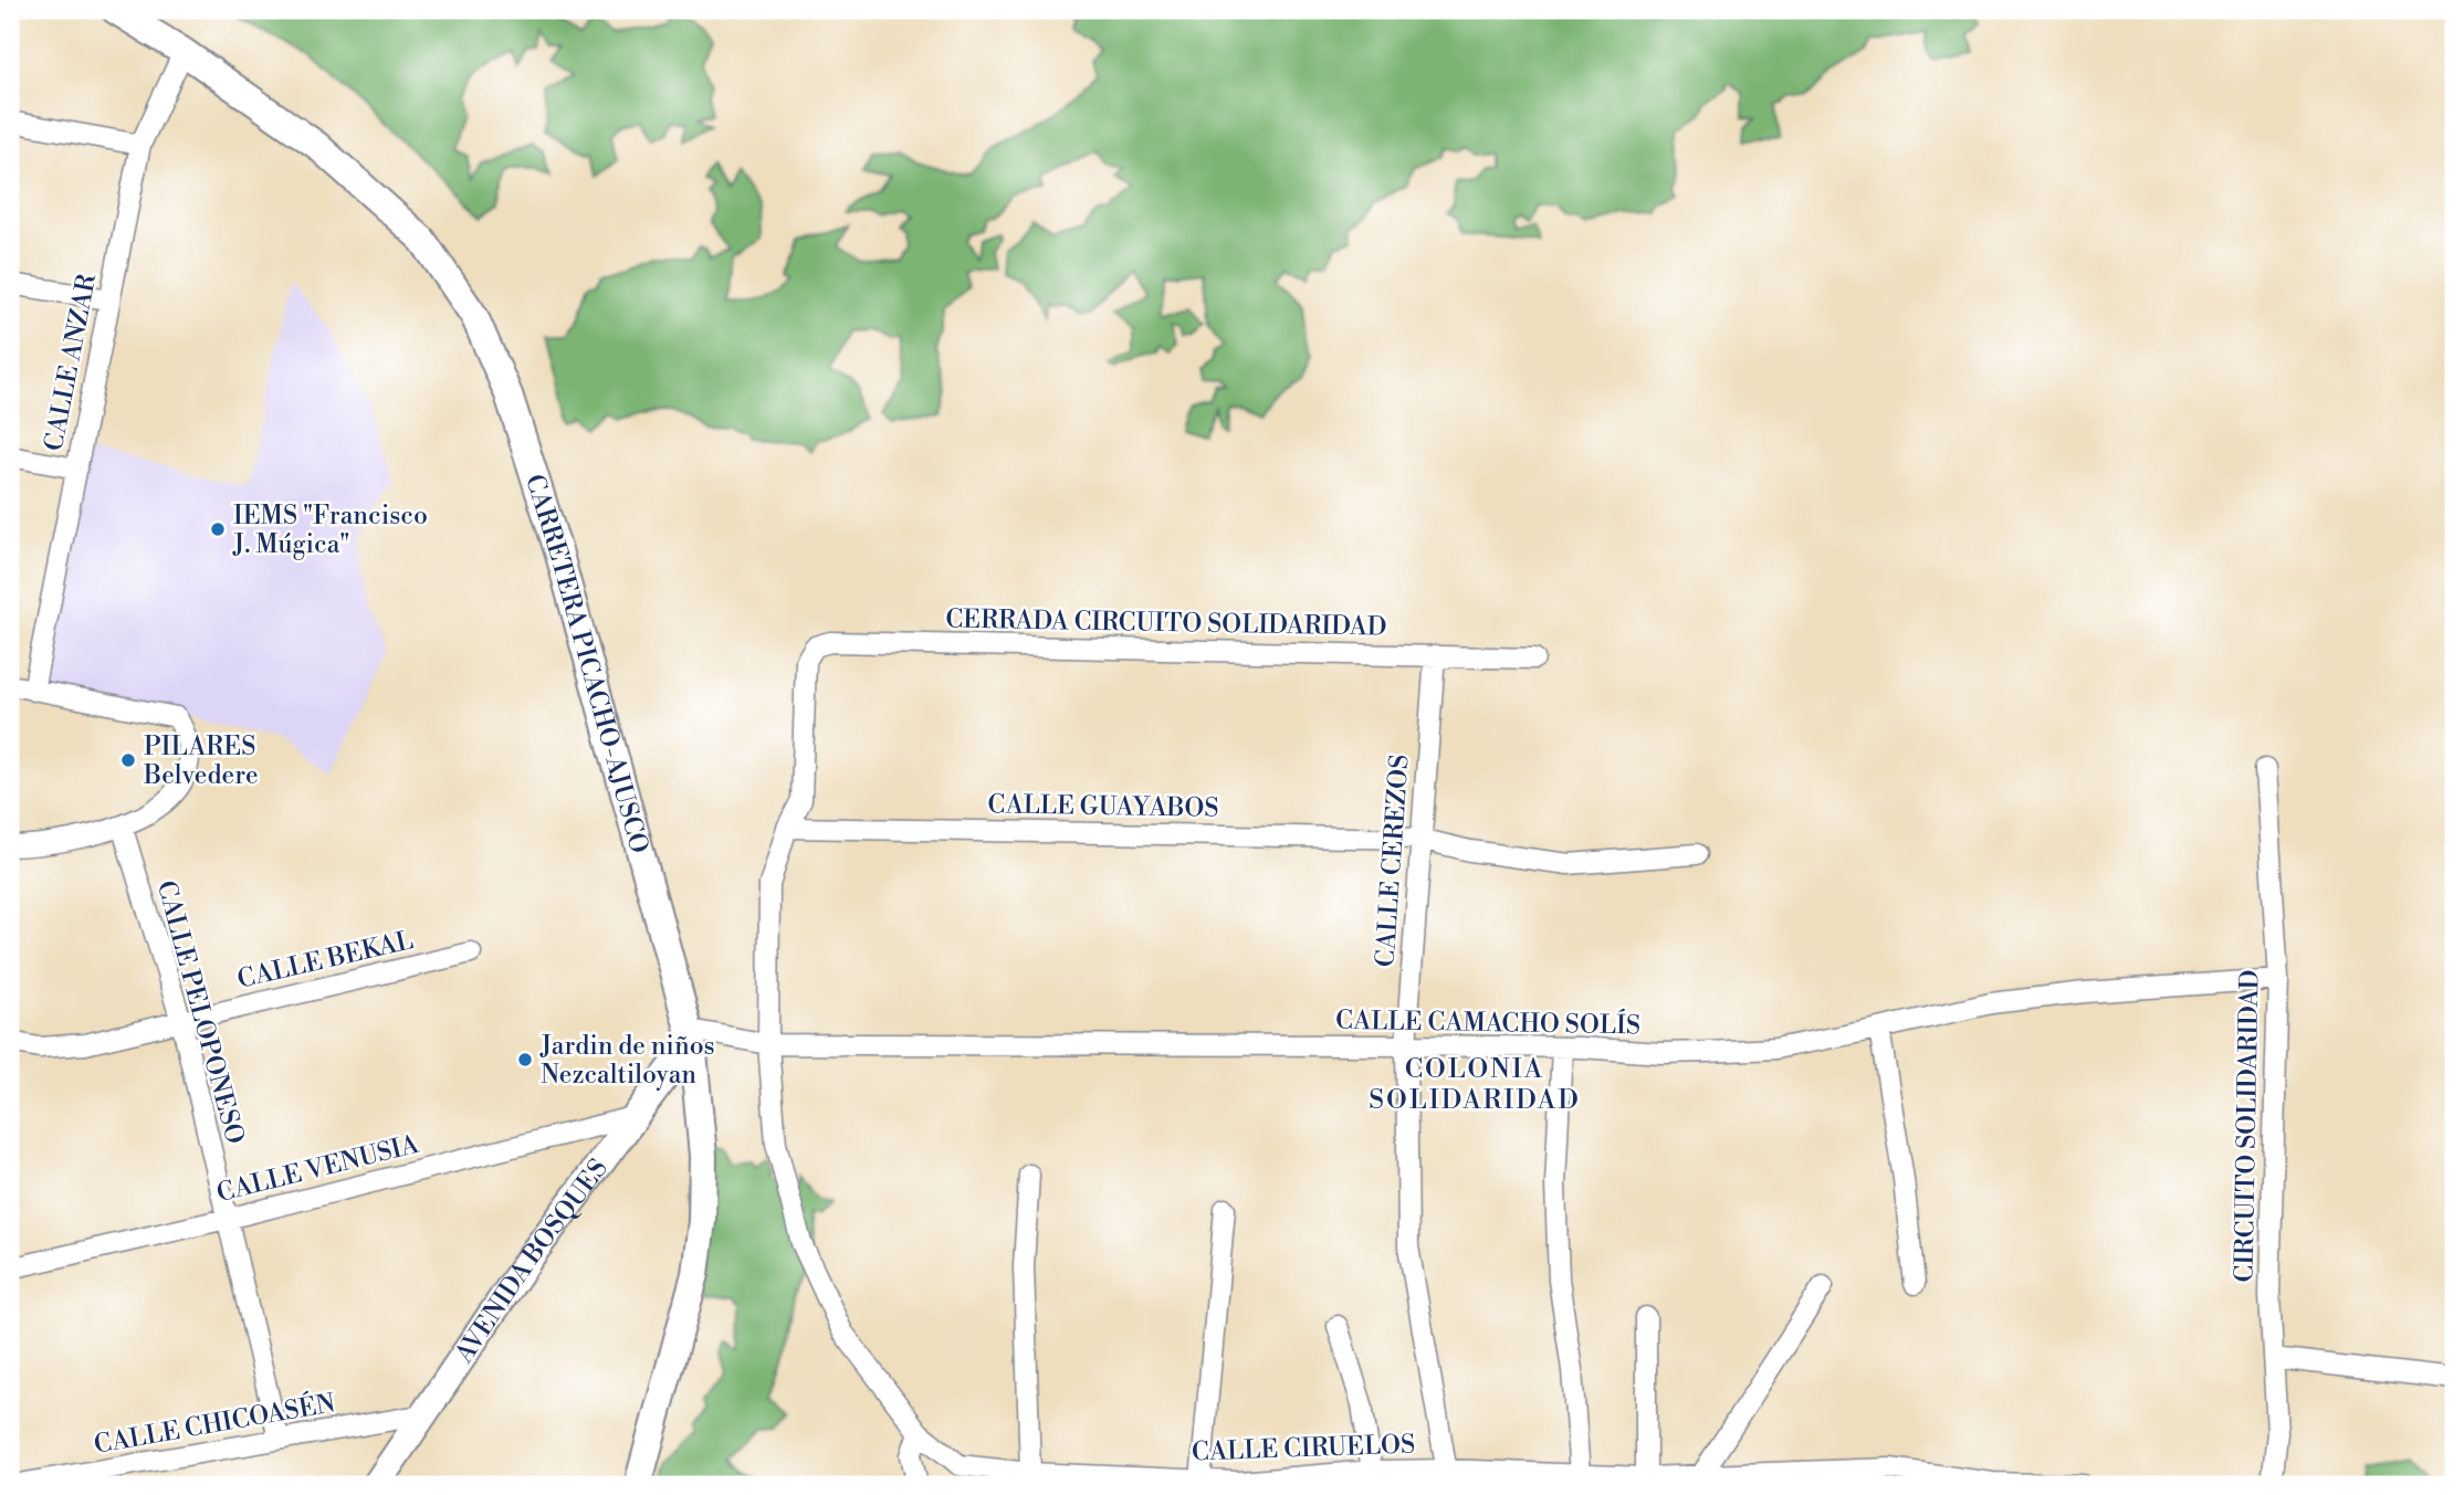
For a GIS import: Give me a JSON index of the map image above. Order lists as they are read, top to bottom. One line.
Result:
{"streets":{"main road":["CARRETERA PICACHO-AJUSCO","AVENIDA BOSQUES"],"street":["CALLE ANZAR","CERRADA CIRCUITO SOLIDARIDAD","CALLE GUAYABOS","CALLE CEREZOS","CALLE BEKAL","CALLE PELOPONESO","CALLE CAMACHO SOLÍS","CIRCUITO SOLIDARIDAD","CALLE VENUSIA","CALLE CHICOASÉN","CALLE CIRUELOS"]},"crossings":[["CALLE ANZAR","CARRETERA PICACHO-AJUSCO"],["CERRADA CIRCUITO SOLIDARIDAD","CALLE CEREZOS"],["CERRADA CIRCUITO SOLIDARIDAD","CALLE CIRUELOS"],["CARRETERA PICACHO-AJUSCO","CALLE CAMACHO SOLÍS"],["CARRETERA PICACHO-AJUSCO","AVENIDA BOSQUES"],["CALLE GUAYABOS","CALLE CEREZOS"],["CALLE GUAYABOS","CALLE CIRUELOS"],["CALLE CEREZOS","CALLE CAMACHO SOLÍS"],["CALLE CEREZOS","CALLE CIRUELOS"],["CALLE BEKAL","CALLE PELOPONESO"],["CALLE PELOPONESO","CALLE VENUSIA"],["CALLE PELOPONESO","CALLE CHICOASÉN"],["CALLE CAMACHO SOLÍS","CIRCUITO SOLIDARIDAD"],["CALLE CAMACHO SOLÍS","AVENIDA BOSQUES"],["CALLE CAMACHO SOLÍS","CALLE CIRUELOS"],["CALLE VENUSIA","AVENIDA BOSQUES"],["AVENIDA BOSQUES","CALLE CHICOASÉN"]],"districts":["COLONIA SOLIDARIDAD"],"places":["IEMS \"Francisco J. Múgica\"","PILARES Belvedere","Jardin de niños Nezcaltiloyan"]}
